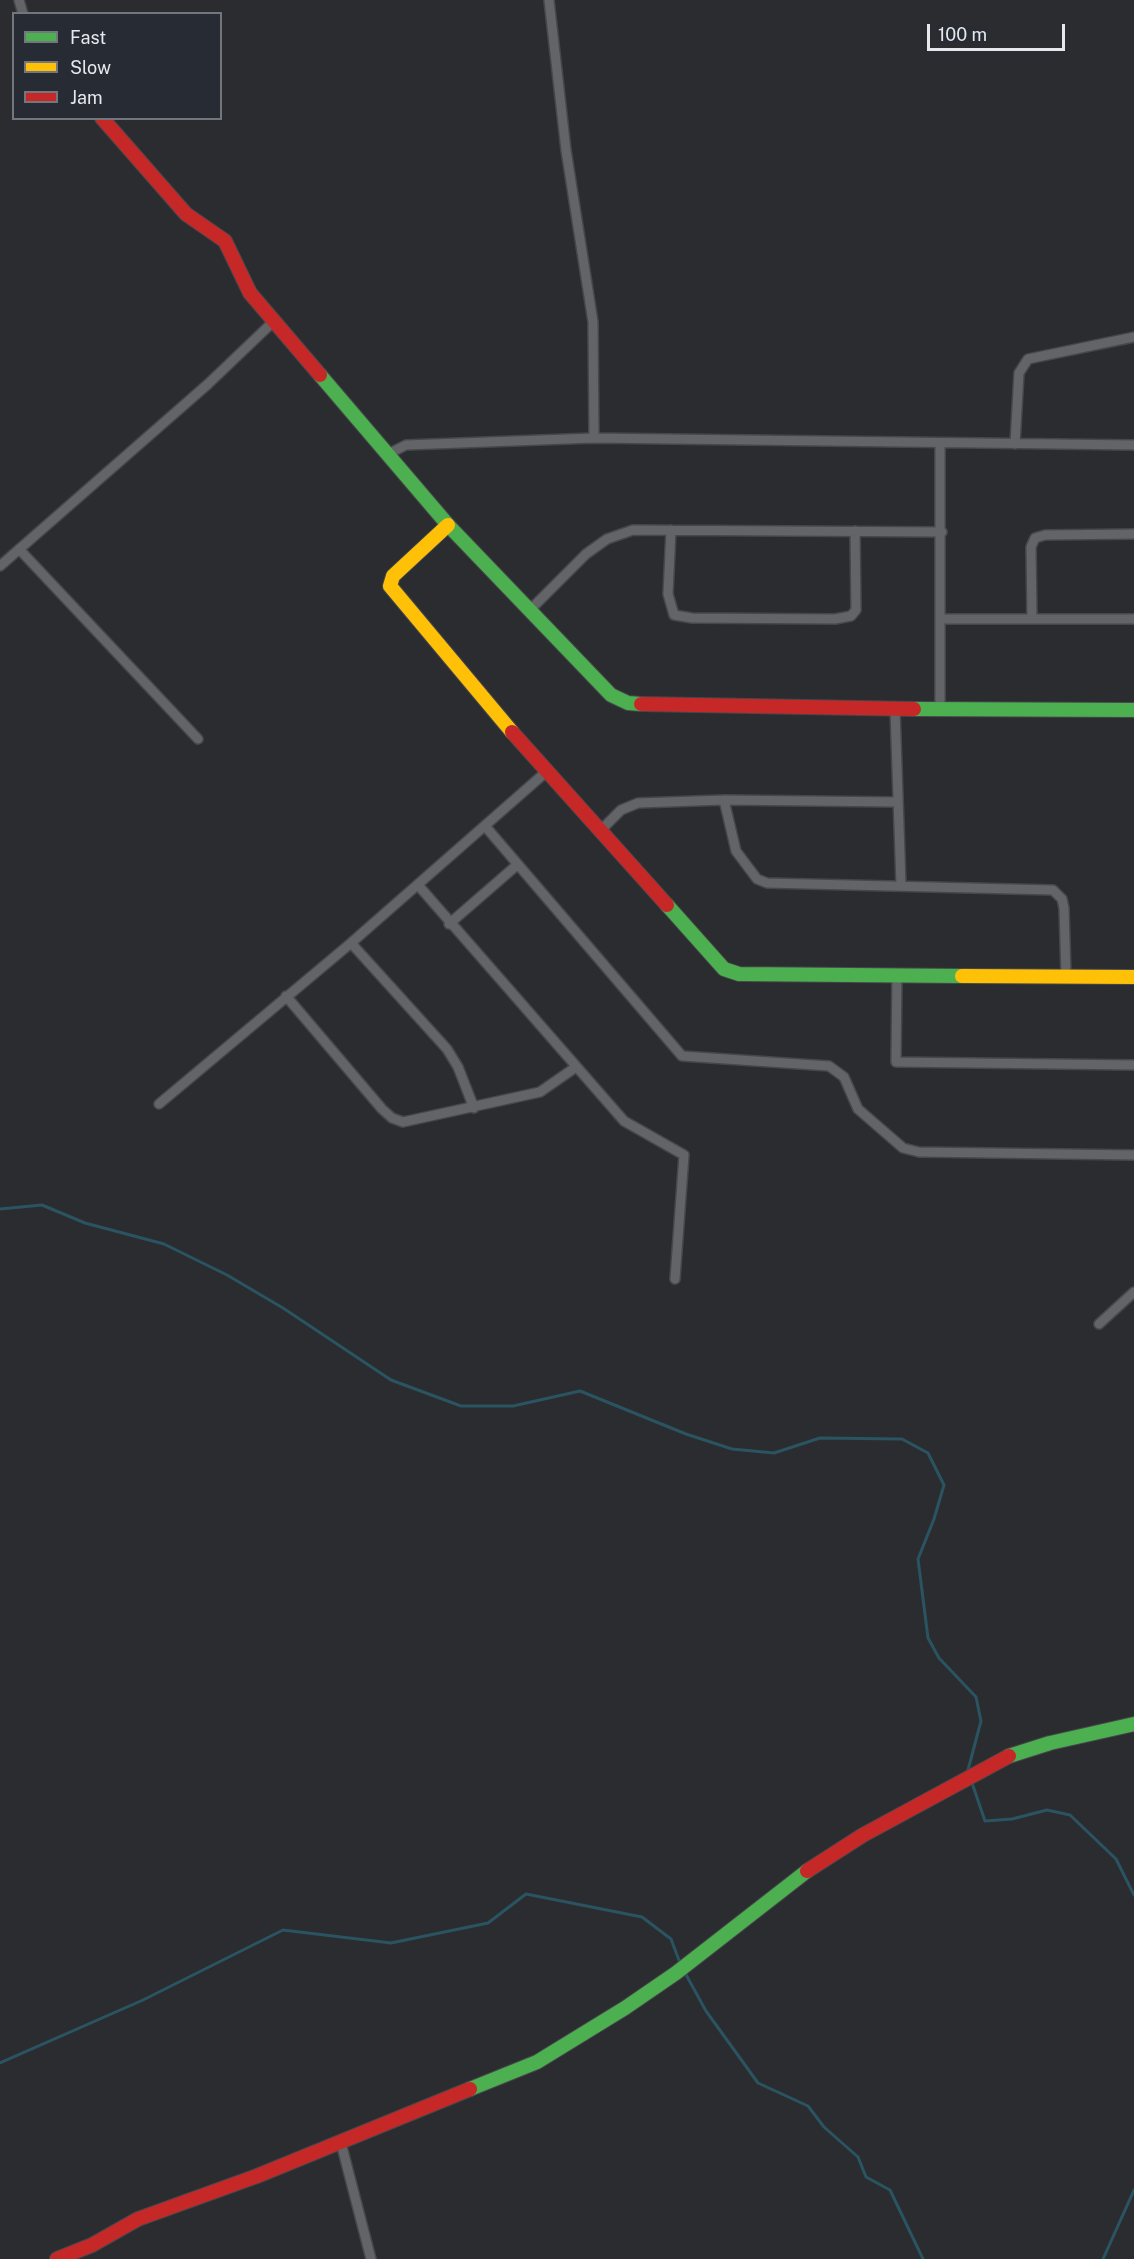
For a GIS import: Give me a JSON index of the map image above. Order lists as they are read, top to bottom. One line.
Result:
{"legend":["Fast","Slow","Jam"],"scale_bar":"100 m"}
